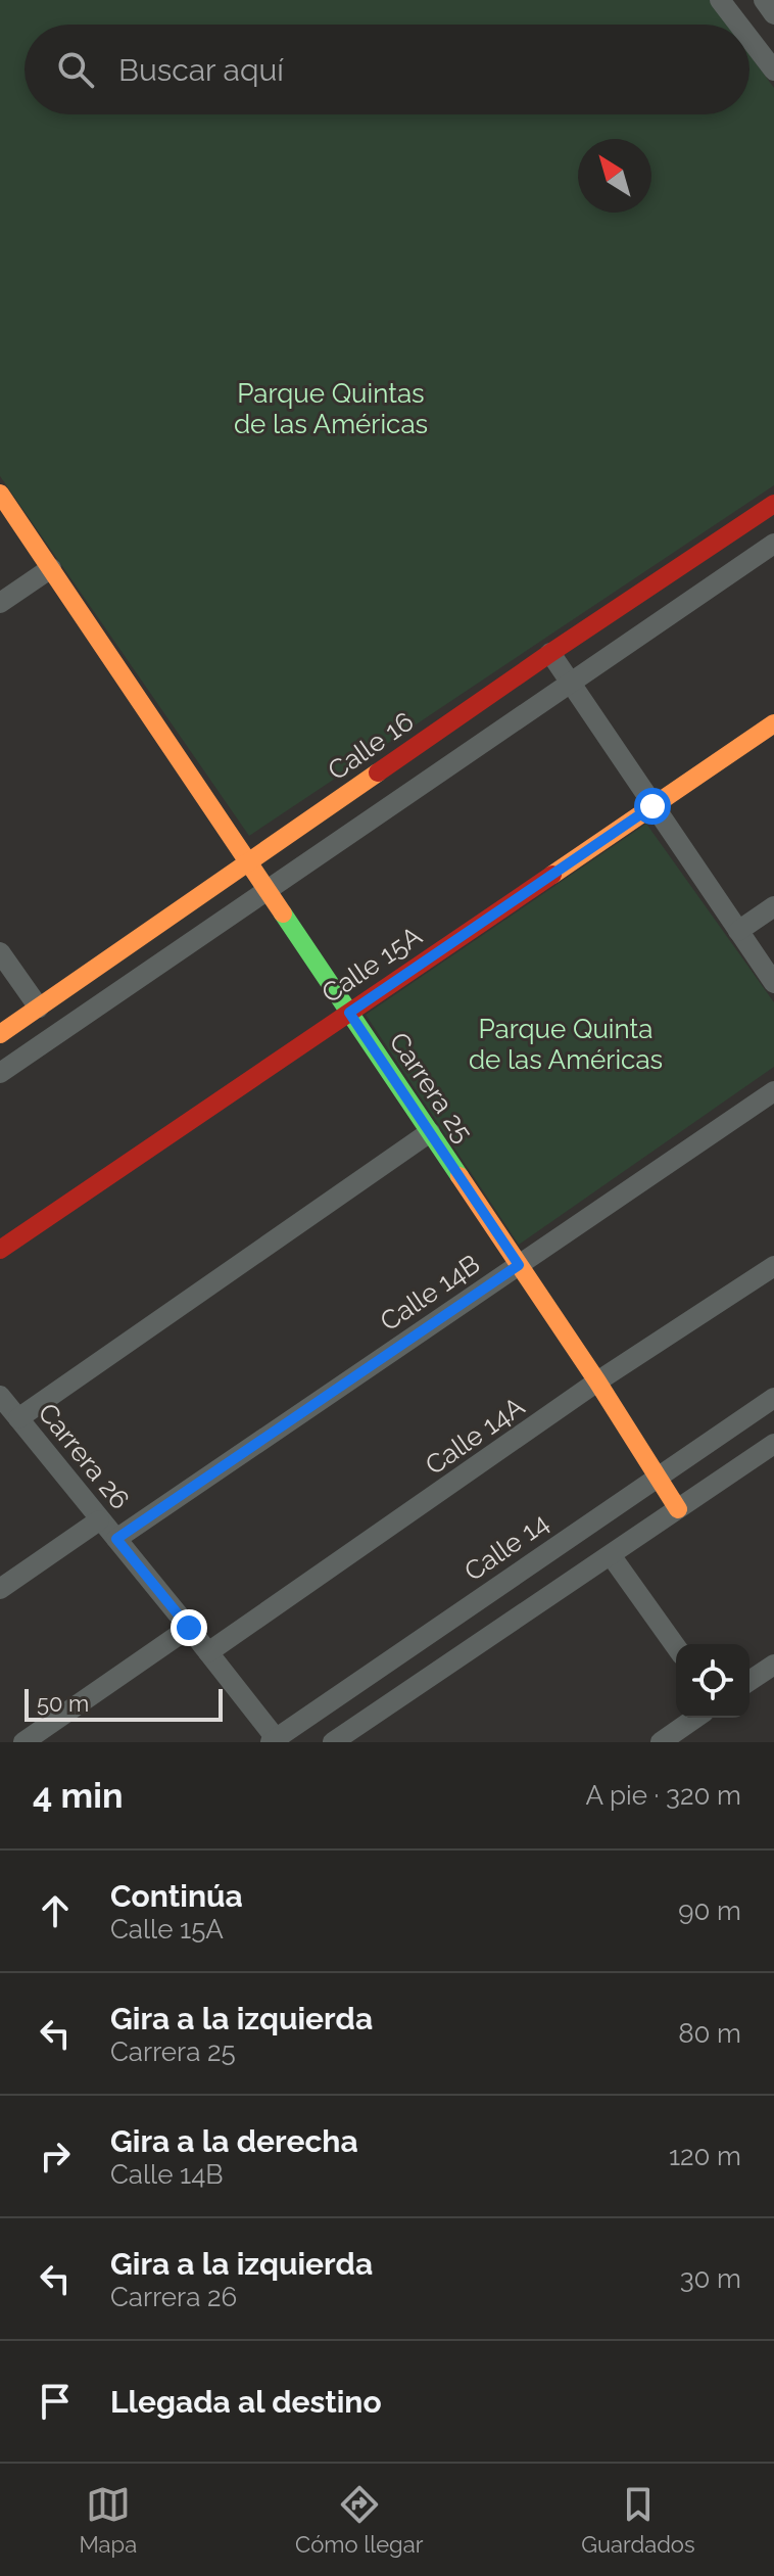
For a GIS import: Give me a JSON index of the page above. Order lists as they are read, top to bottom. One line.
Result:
{"streets":{"street":["Calle 16","Calle 15A","Carrera 25","Calle 14B","Calle 14A","Carrera 26","Calle 14"]},"crossings":[["Calle 16","Carrera 25"],["Calle 15A","Carrera 25"],["Carrera 25","Calle 14B"],["Carrera 25","Calle 14A"],["Carrera 25","Calle 14"],["Calle 14B","Carrera 26"],["Calle 14A","Carrera 26"],["Carrera 26","Calle 14"]],"parks":["Parque Quintas de las Américas","Parque Quinta de las Américas"],"scale_bar":"50 m","north":"top left","page":{"search":"Buscar aquí","scale":"50 m","heading":["4 min","A pie · 320 m"],"list":[["Continúa","Calle 15A","90 m"],["Gira a la izquierda","Carrera 25","80 m"],["Gira a la derecha","Calle 14B","120 m"],["Gira a la izquierda","Carrera 26","30 m"],"Llegada al destino"],"nav":["Mapa","Cómo llegar","Guardados"]}}
